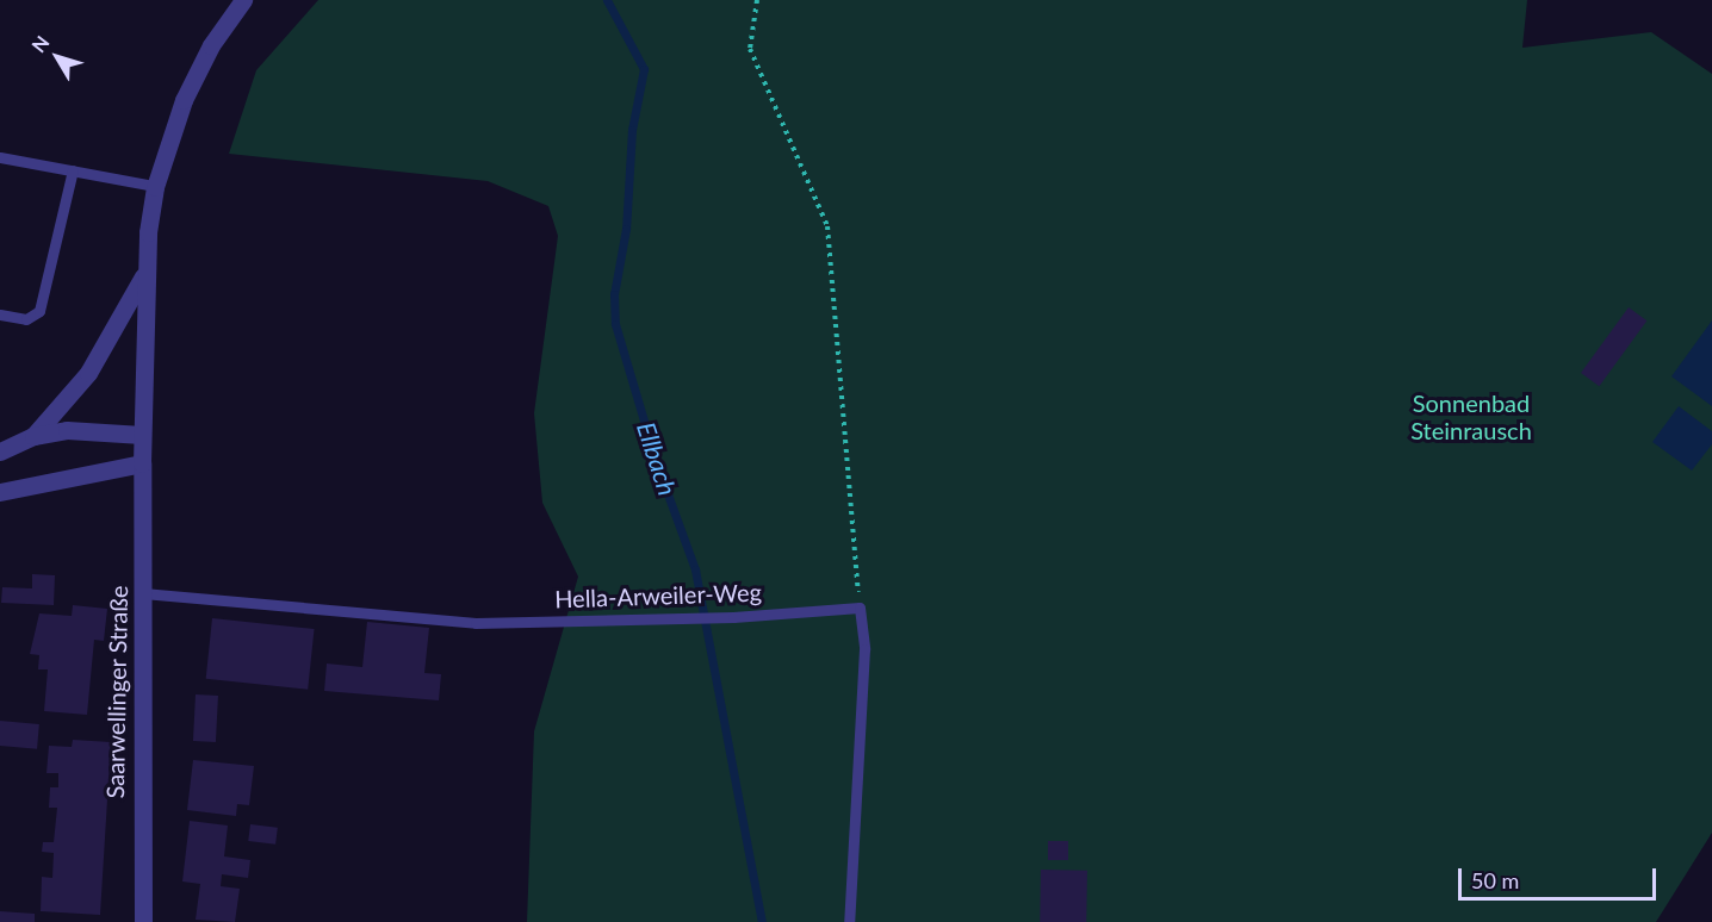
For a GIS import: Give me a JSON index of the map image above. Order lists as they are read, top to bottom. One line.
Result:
{"streets":{"street":["Saarwellinger Straße"],"lane":["Hella-Arweiler-Weg"]},"crossings":[["Hella-Arweiler-Weg","Saarwellinger Straße"]],"water":["Ellbach"],"parks":["Sonnenbad Steinrausch"],"scale_bar":"50 m","north":"top left"}
